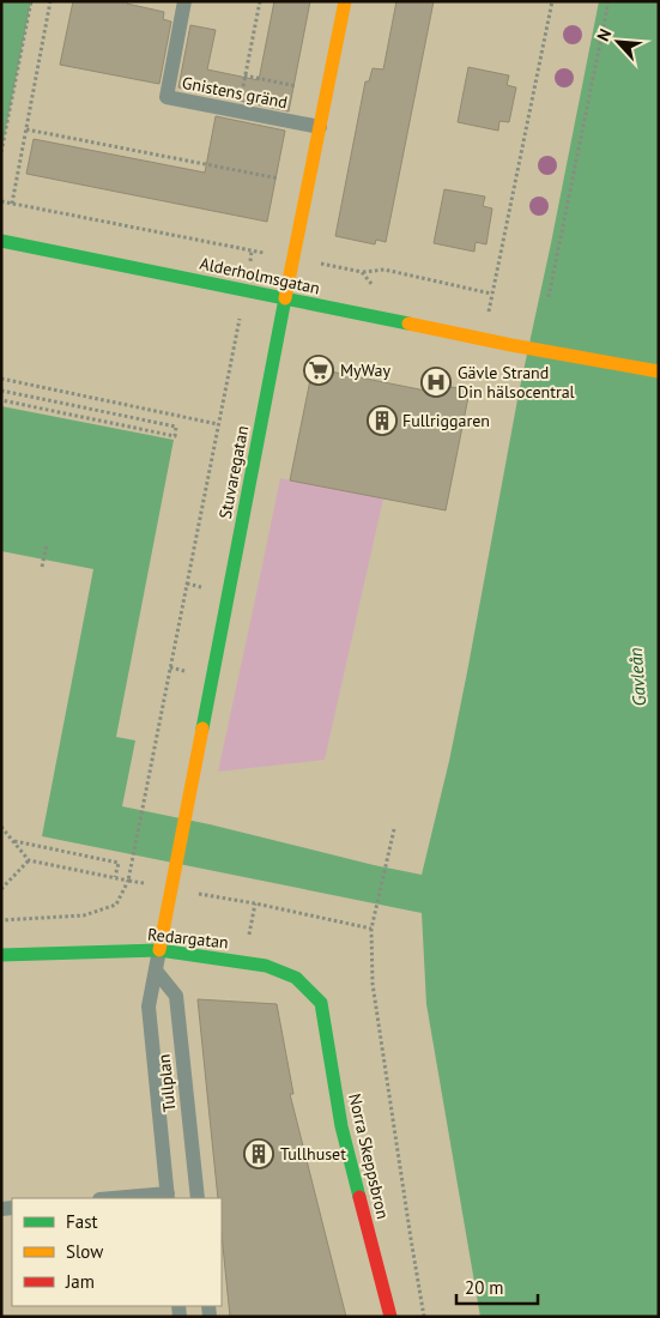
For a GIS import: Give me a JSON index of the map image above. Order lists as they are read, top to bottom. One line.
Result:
{"streets":{"street":["Alderholmsgatan","Stuvaregatan","Redargatan","Norra Skeppsbron"],"lane":["Gnistens gränd","Tullplan"]},"crossings":[["Gnistens gränd","Stuvaregatan"],["Alderholmsgatan","Stuvaregatan"],["Stuvaregatan","Redargatan"],["Redargatan","Norra Skeppsbron"]],"water":["Gavleån"],"places":{"supermarket":["MyWay"],"hospital":["Gävle Strand Din hälsocentral"],"building":["Fullriggaren","Tullhuset"]},"legend":["Fast","Slow","Jam"],"scale_bar":"20 m","north":"top left"}
